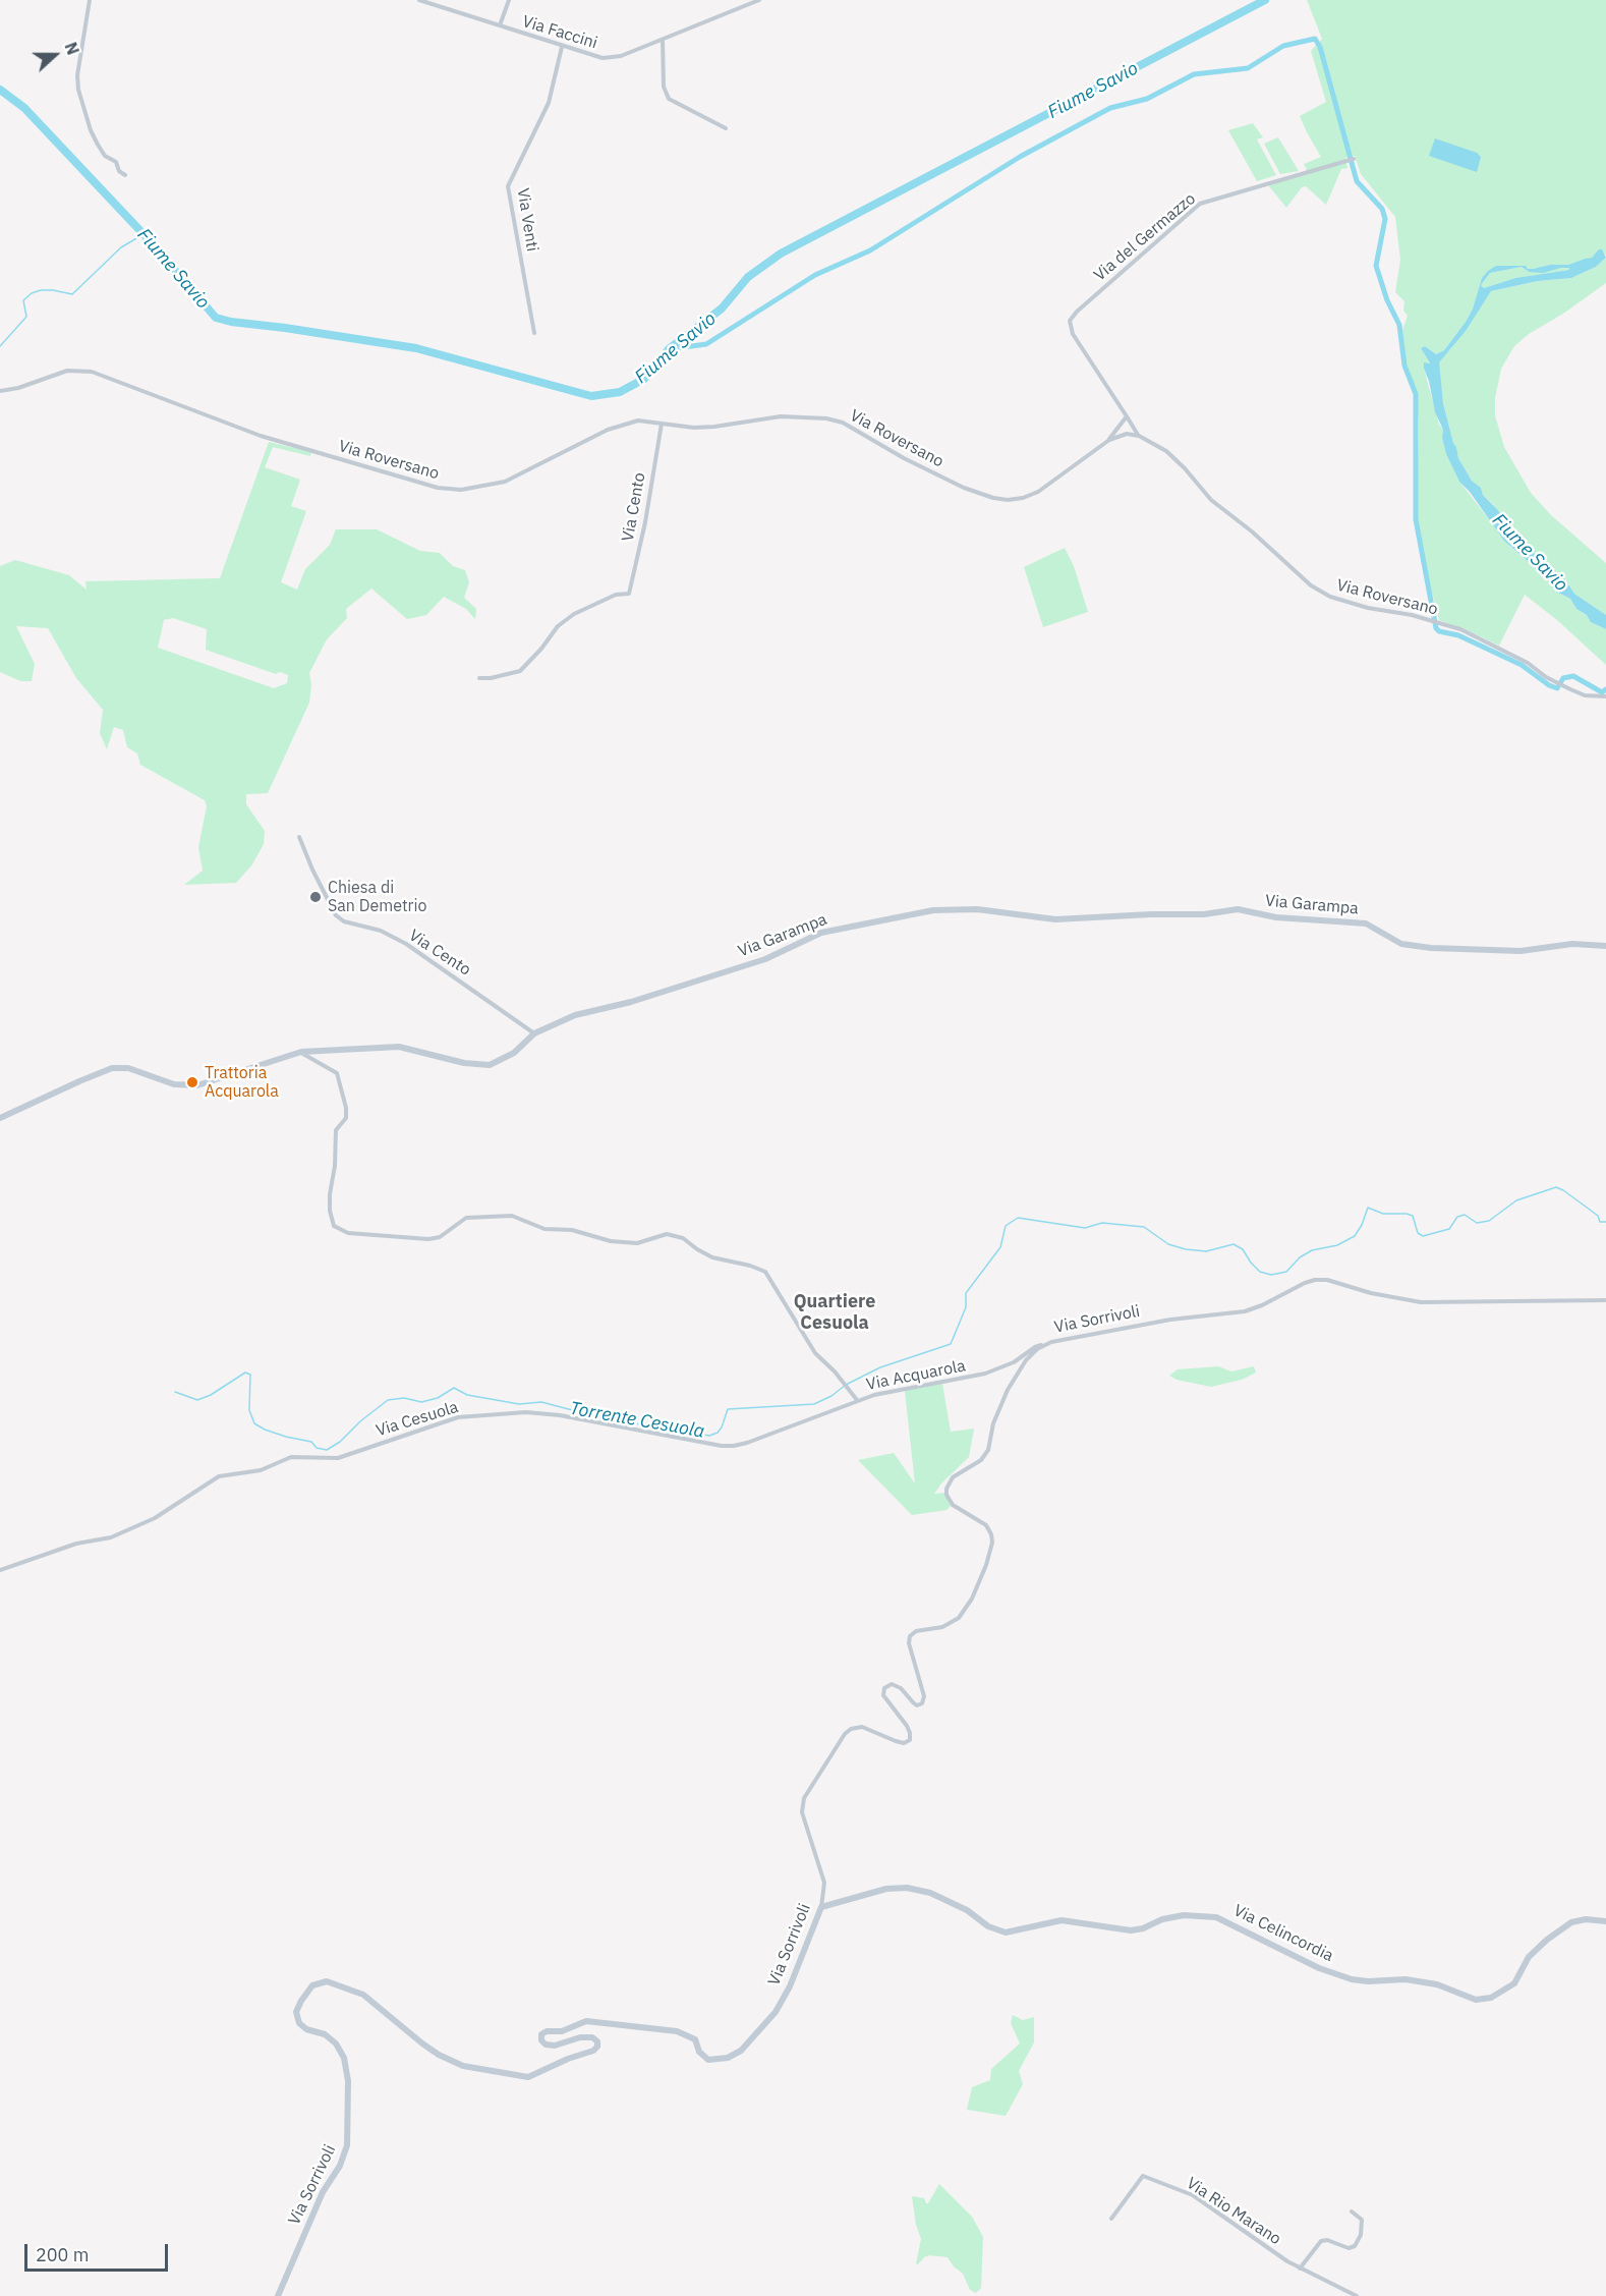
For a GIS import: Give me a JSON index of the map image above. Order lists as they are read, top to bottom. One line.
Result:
{"streets":{"street":["Via Faccini","Via Venti","Via del Germazzo","Via Roversano","Via Cento","Via Garampa","Via Sorrivoli","Via Acquarola","Via Cesuola","Via Celincordia","Via Rio Marano"]},"crossings":[["Via Faccini","Via Venti"],["Via del Germazzo","Via Roversano"],["Via Roversano","Via Cento"],["Via Cento","Via Garampa"],["Via Garampa","Via Acquarola"],["Via Sorrivoli","Via Acquarola"],["Via Sorrivoli","Via Celincordia"],["Via Acquarola","Via Cesuola"]],"districts":["Quartiere Cesuola"],"water":["Fiume Savio","Torrente Cesuola"],"places":["Chiesa di San Demetrio","Trattoria Acquarola"],"scale_bar":"200 m","north":"right"}
